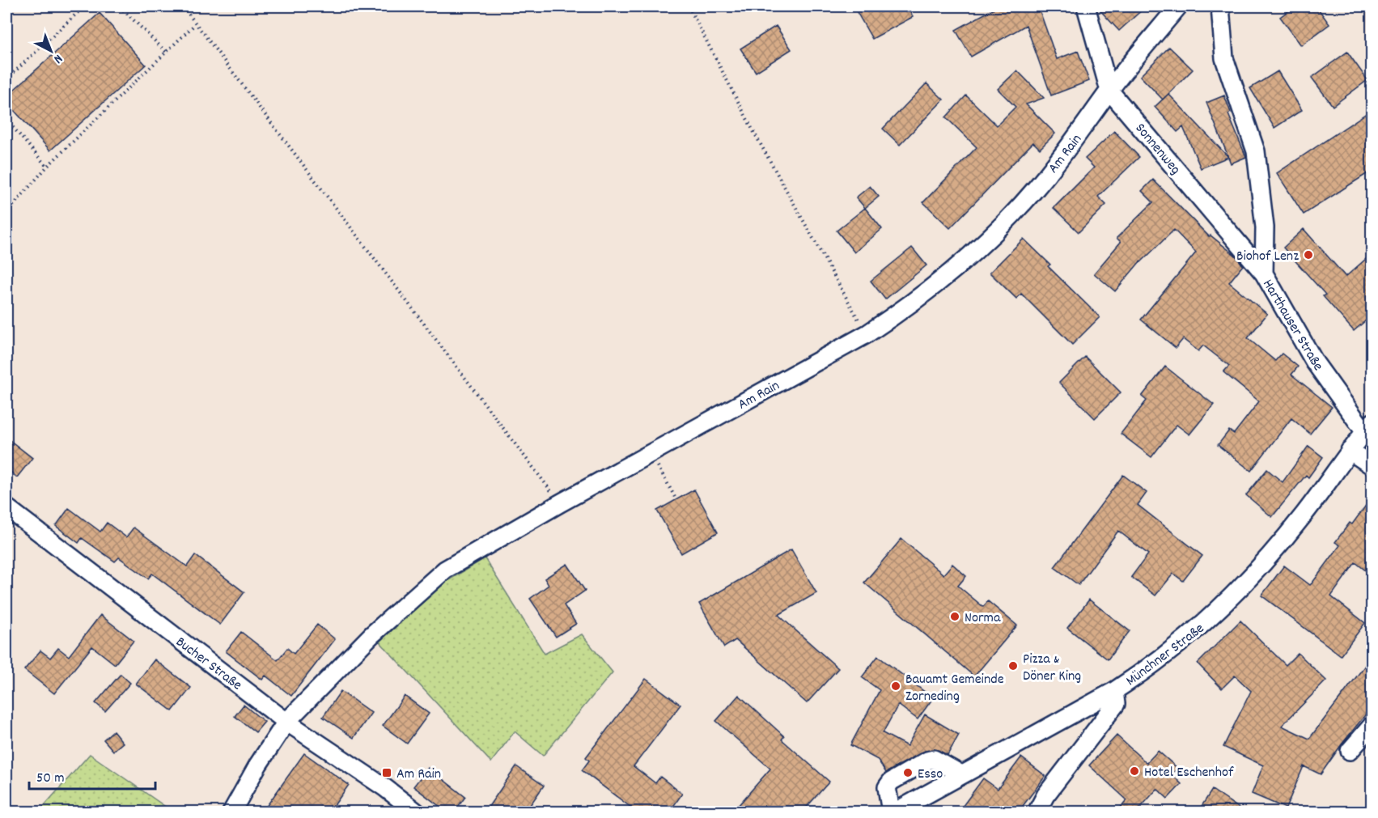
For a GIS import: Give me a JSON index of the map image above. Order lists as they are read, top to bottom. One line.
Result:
{"streets":{"street":["Sonnenweg","Am Rain","Harthauser Straße","Münchner Straße","Bucher Straße"]},"crossings":[["Sonnenweg","Am Rain"],["Sonnenweg","Harthauser Straße"],["Am Rain","Bucher Straße"],["Harthauser Straße","Münchner Straße"]],"places":{"other":["Biohof Lenz","Norma","Pizza & Döner King","Bauamt Gemeinde Zorneding","Hotel Eschenhof","Esso"],"transit":["Am Rain"]},"scale_bar":"50 m","north":"bottom right"}
